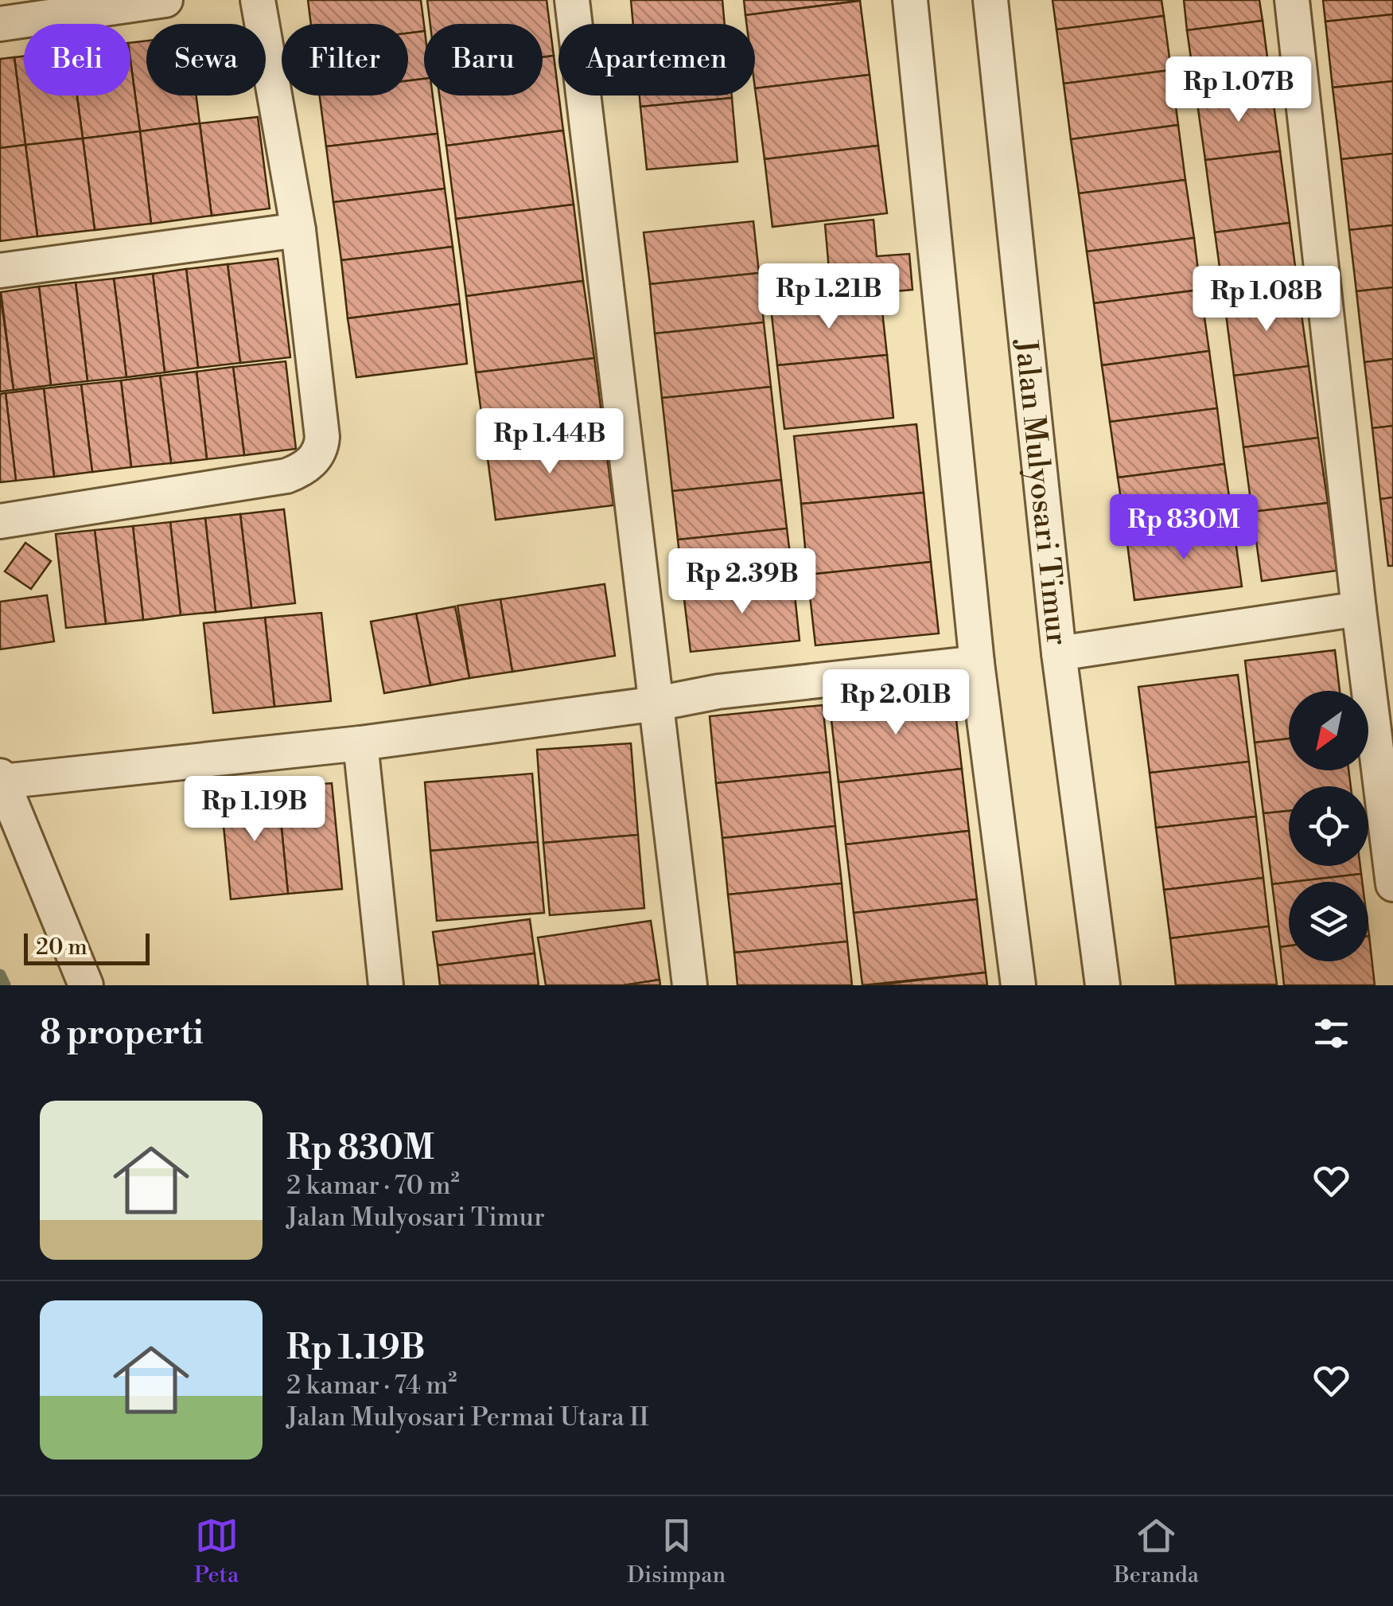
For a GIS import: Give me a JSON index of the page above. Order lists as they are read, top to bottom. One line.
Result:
{"streets":{"street":["Jalan Mulyosari Timur"]},"scale_bar":"20 m","north":"bottom left","page":{"chip":["Beli","Sewa","Filter","Baru","Apartemen"],"price":["Rp 1.07B","Rp 1.21B","Rp 1.08B","Rp 1.44B","Rp 830M","Rp 2.39B","Rp 2.01B","Rp 1.19B"],"scale":"20 m","heading":"8 properti","list":[{"name":"Rp 830M","note":"2 kamar · 70 m² · Jalan Mulyosari Timur"},{"name":"Rp 1.19B","note":"2 kamar · 74 m² · Jalan Mulyosari Permai Utara II"}],"tabs":["Peta","Disimpan","Beranda"]}}
